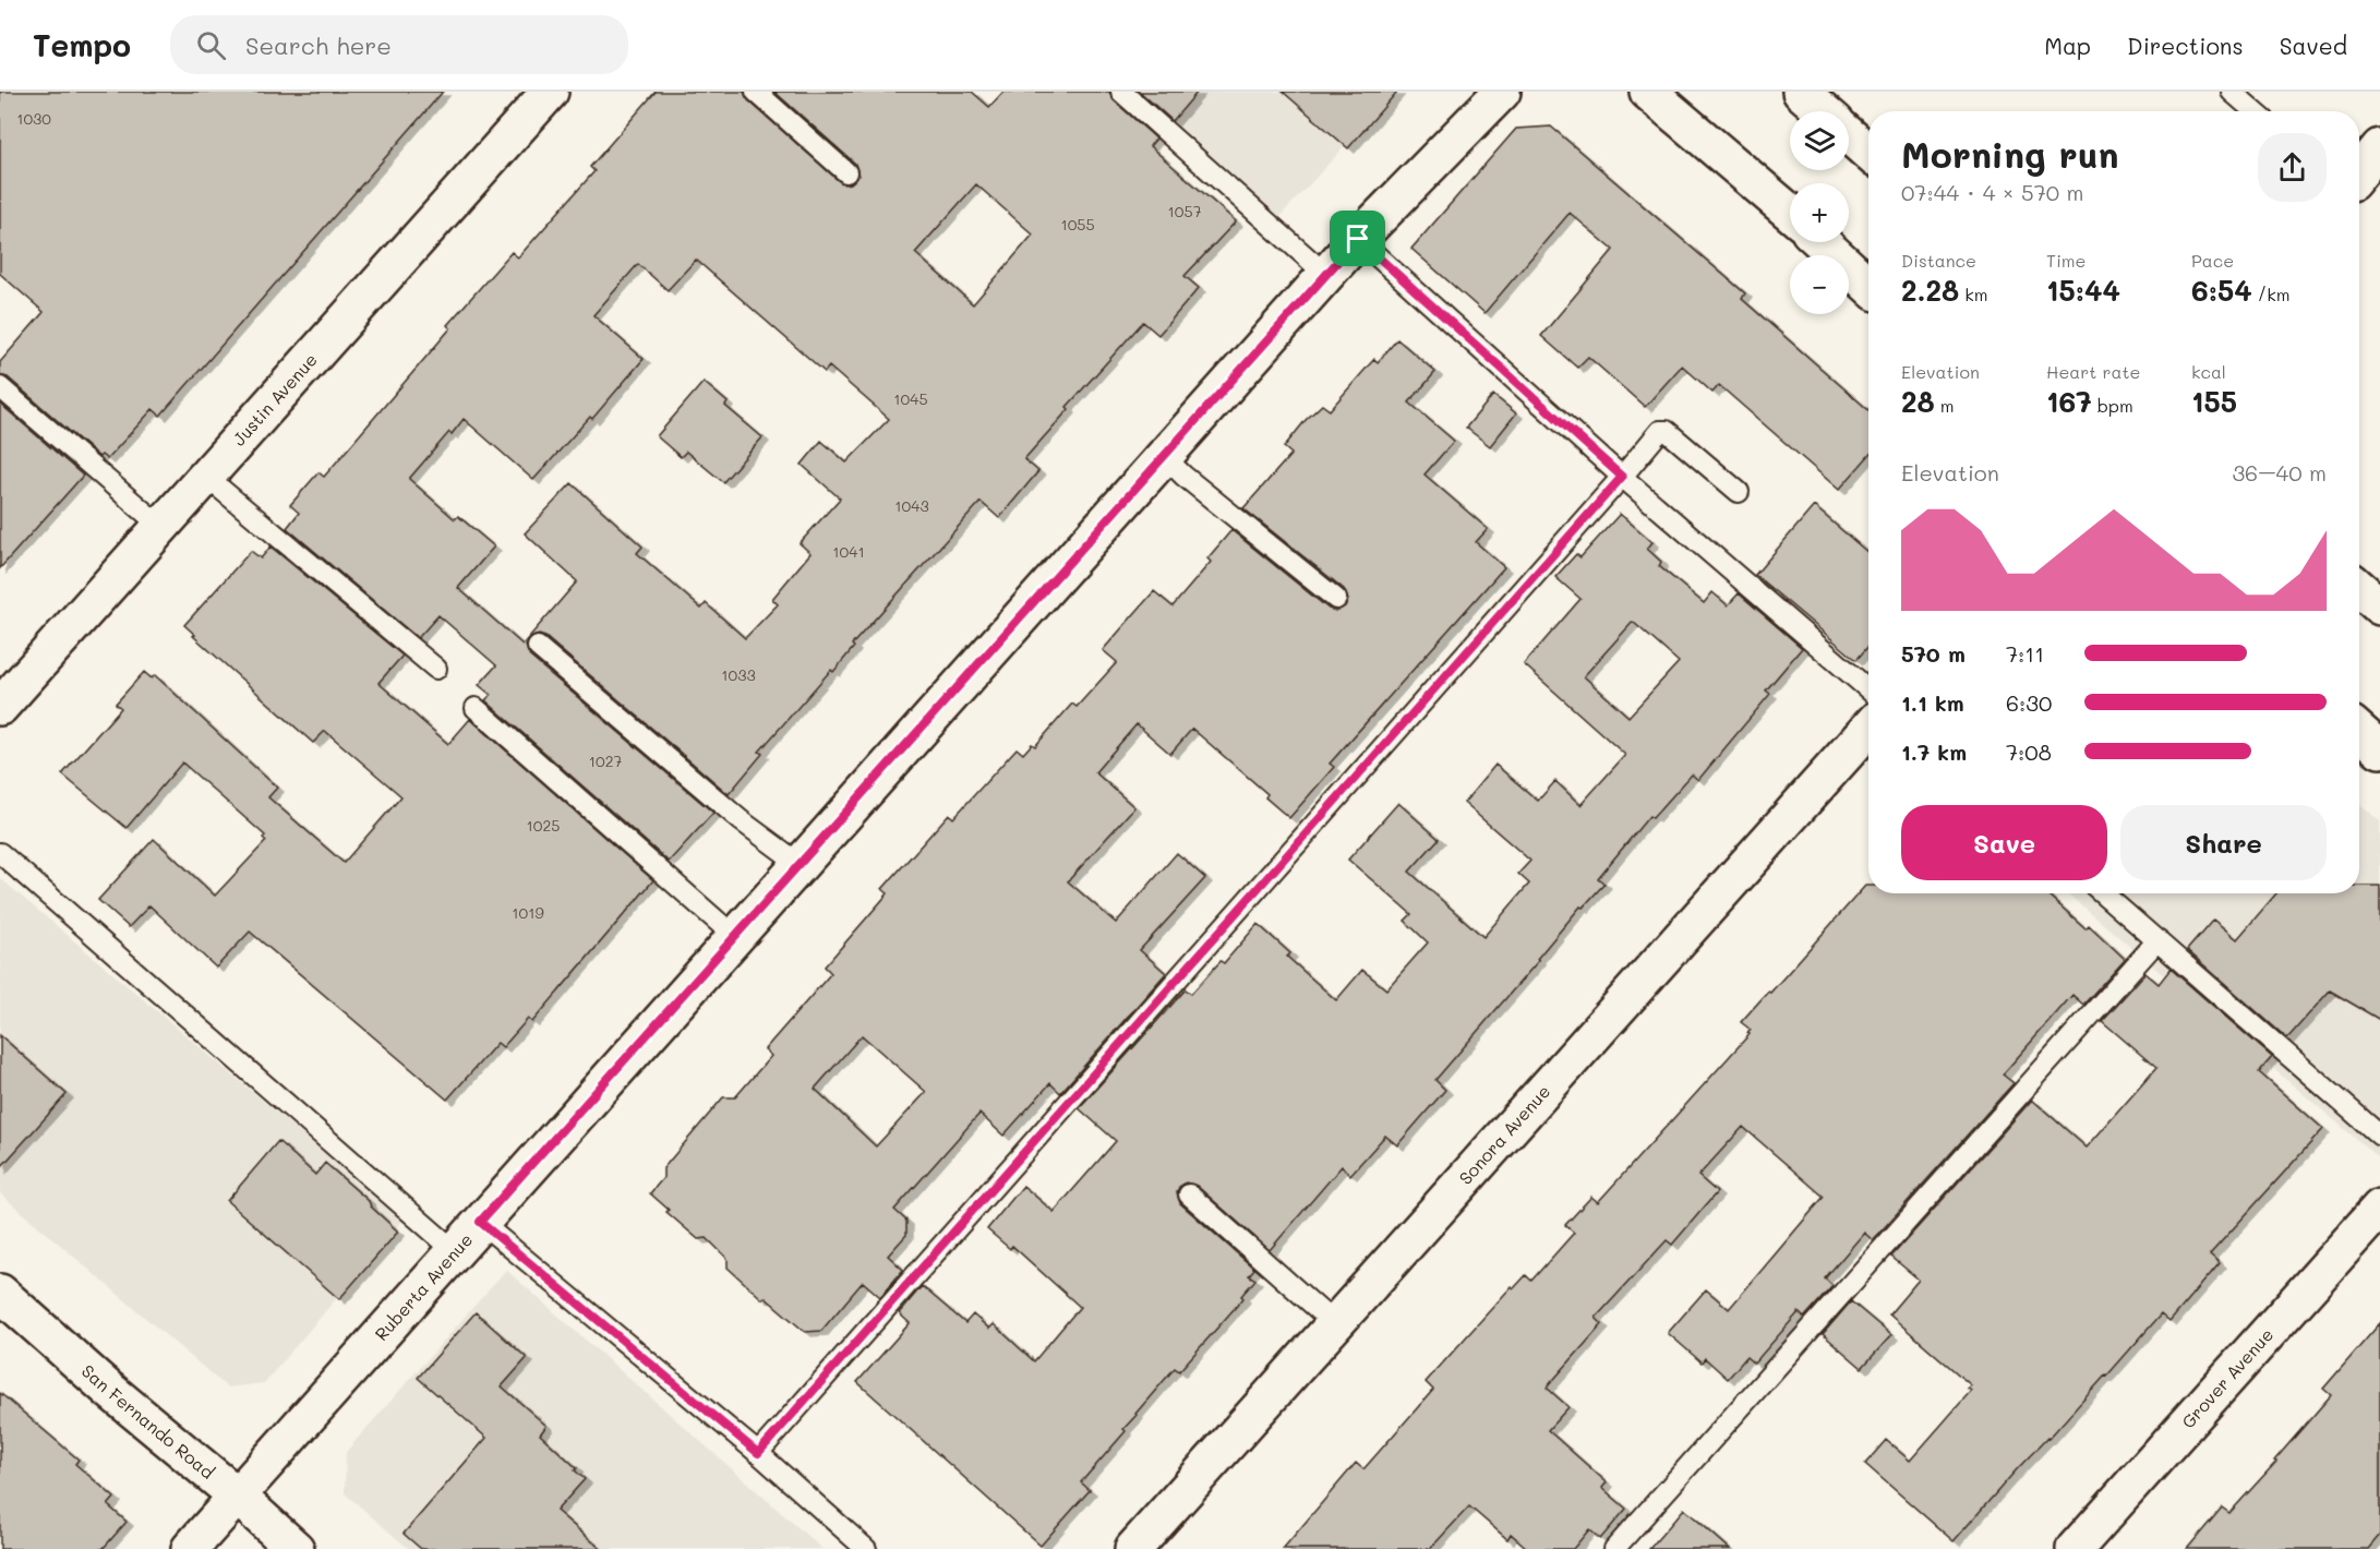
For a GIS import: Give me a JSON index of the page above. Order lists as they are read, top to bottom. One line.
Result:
{"streets":{"street":["Justin Avenue","Sonora Avenue","Ruberta Avenue","Grover Avenue","San Fernando Road"]},"crossings":[["Ruberta Avenue","San Fernando Road"]],"house_numbers":["1030","1057","1055","1045","1043","1041","1033","1027","1025","1019"],"page":{"header":"Tempo","search":"Search here","nav":["Map","Directions","Saved"],"map_buttons":["+","−"],"heading":["Morning run","07:44 · 4 × 570 m"],"stats":[["Distance","2.28 km"],["Time","15:44"],["Pace","6:54 /km"],["Elevation","28 m"],["Heart rate","167 bpm"],["kcal","155"]],"chart":["Elevation","36–40 m"],"list":[{"name":"570 m","note":"7:11"},{"name":"1.1 km","note":"6:30"},{"name":"1.7 km","note":"7:08"}],"buttons":["Save","Share"]}}
